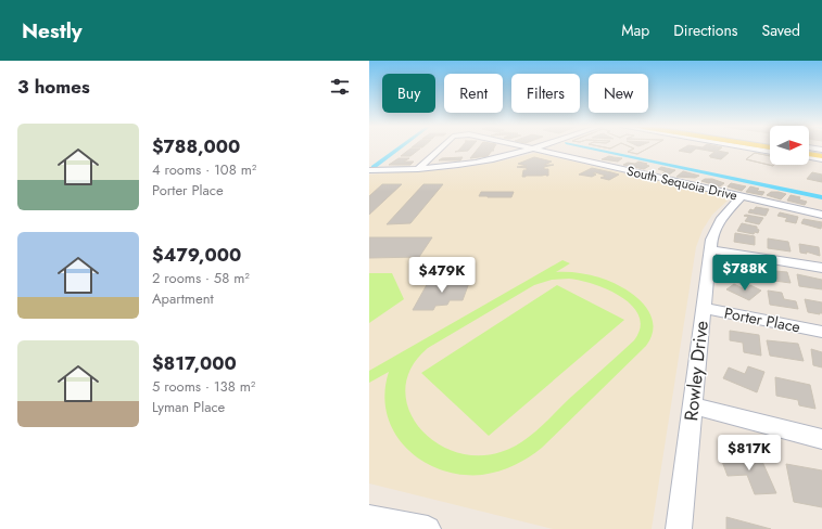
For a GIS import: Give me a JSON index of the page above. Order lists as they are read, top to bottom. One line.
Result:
{"streets":{"street":["South Sequoia Drive","Porter Place","Rowley Drive"]},"crossings":[["South Sequoia Drive","Rowley Drive"],["Porter Place","Rowley Drive"]],"north":"right","page":{"header":"Nestly","nav":["Map","Directions","Saved"],"heading":"3 homes","chip":["Buy","Rent","Filters","New"],"list":[{"name":"$788,000","note":"4 rooms · 108 m² · Porter Place"},{"name":"$479,000","note":"2 rooms · 58 m² · Apartment"},{"name":"$817,000","note":"5 rooms · 138 m² · Lyman Place"}],"price":["$788K","$479K","$817K"]}}
